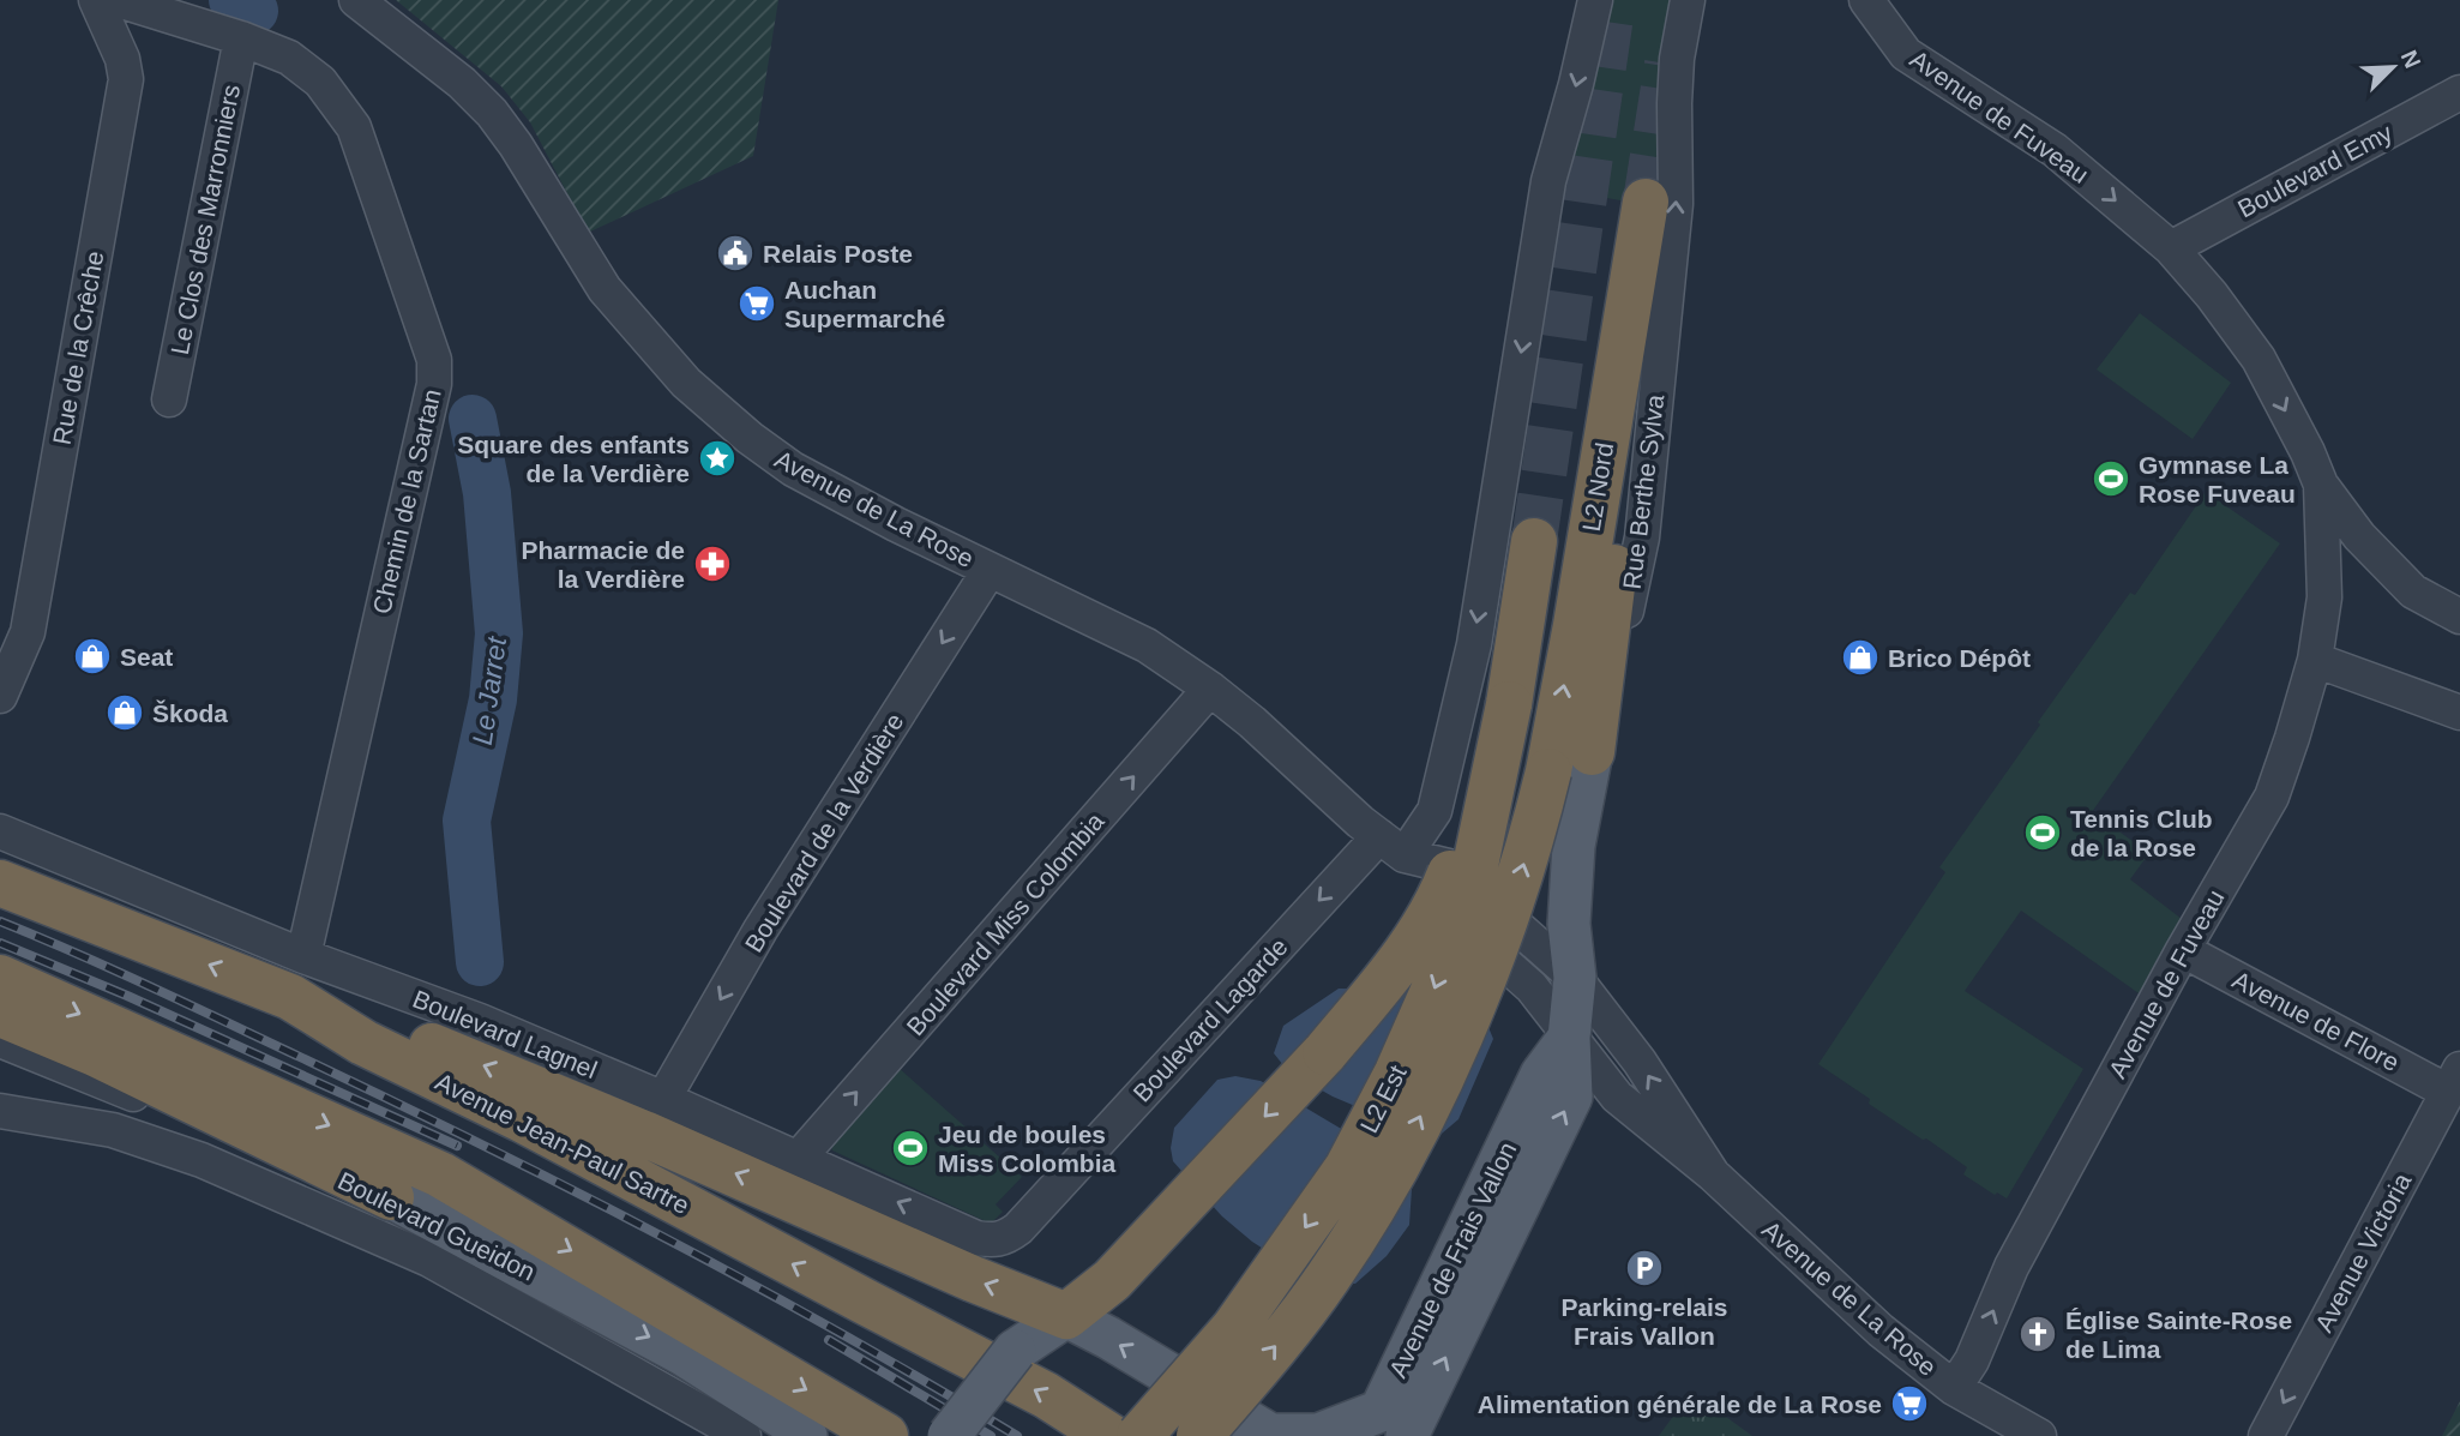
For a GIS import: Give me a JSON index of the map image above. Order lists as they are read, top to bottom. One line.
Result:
{"streets":{"highway":["L2 Nord","L2 Est","Avenue Jean-Paul Sartre"],"main road":["Rue Berthe Sylva","Boulevard Gueidon","Avenue de Frais Vallon"],"street":["Avenue de Fuveau","Boulevard Emy","Le Clos des Marronniers","Rue de la Crêche","Chemin de la Sartan","Avenue de La Rose","Boulevard de la Verdière","Boulevard Miss Colombia","Boulevard Lagarde","Avenue de Flore","Boulevard Lagnel","Avenue Victoria"]},"crossings":[["Avenue de Fuveau","Boulevard Emy"],["Avenue de Fuveau","Avenue de La Rose"],["Avenue de Fuveau","Avenue de Flore"],["Le Clos des Marronniers","Chemin de la Sartan"],["L2 Nord","Rue Berthe Sylva"],["L2 Nord","L2 Est"],["Rue Berthe Sylva","Avenue de La Rose"],["Rue Berthe Sylva","Avenue de Frais Vallon"],["Chemin de la Sartan","Boulevard Lagnel"],["Chemin de la Sartan","Avenue Jean-Paul Sartre"],["Avenue de La Rose","Boulevard de la Verdière"],["Avenue de La Rose","Boulevard Miss Colombia"],["Avenue de La Rose","Boulevard Lagarde"],["Avenue de La Rose","Avenue de Frais Vallon"],["Boulevard de la Verdière","Boulevard Lagnel"],["Boulevard Miss Colombia","Boulevard Lagnel"],["Boulevard Lagarde","Boulevard Lagnel"],["Avenue de Flore","Avenue Victoria"],["Boulevard Lagnel","Avenue Jean-Paul Sartre"]],"one_way":["Boulevard de la Verdière","Boulevard Miss Colombia","Boulevard Lagarde","Avenue Victoria"],"water":["Le Jarret"],"places":{"public building":["Relais Poste"],"supermarket":["Auchan Supermarché","Alimentation générale de La Rose"],"place":["Square des enfants de la Verdière"],"sports":["Gymnase La Rose Fuveau","Tennis Club de la Rose","Jeu de boules Miss Colombia"],"pharmacy":["Pharmacie de la Verdière"],"shop":["Seat","Brico Dépôt","Škoda"],"parking":["Parking-relais Frais Vallon"],"church":["Église Sainte-Rose de Lima"]},"north":"top right"}
